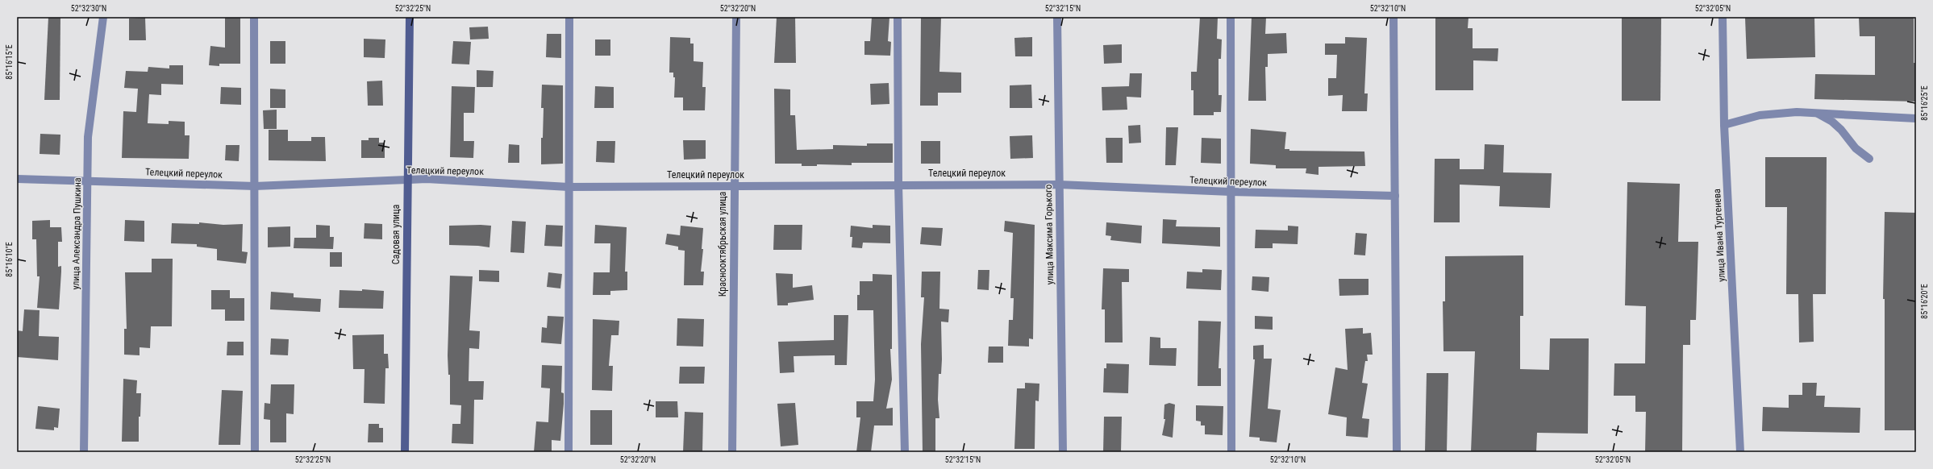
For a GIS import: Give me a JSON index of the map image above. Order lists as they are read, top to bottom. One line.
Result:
{"streets":{"main road":["Садовая улица"],"street":["Телецкий переулок","улица Александра Пушкина","улица Максима Горького","улица Ивана Тургенева","Краснооктябрьская улица"]},"crossings":[["Телецкий переулок","улица Александра Пушкина"],["Телецкий переулок","Садовая улица"],["Телецкий переулок","улица Максима Горького"],["Телецкий переулок","Краснооктябрьская улица"]],"coordinates":["52°32'30\"N","52°32'25\"N","52°32'20\"N","52°32'15\"N","52°32'10\"N","52°32'05\"N","85°16'15\"E","85°16'25\"E","85°16'10\"E","85°16'20\"E"]}
